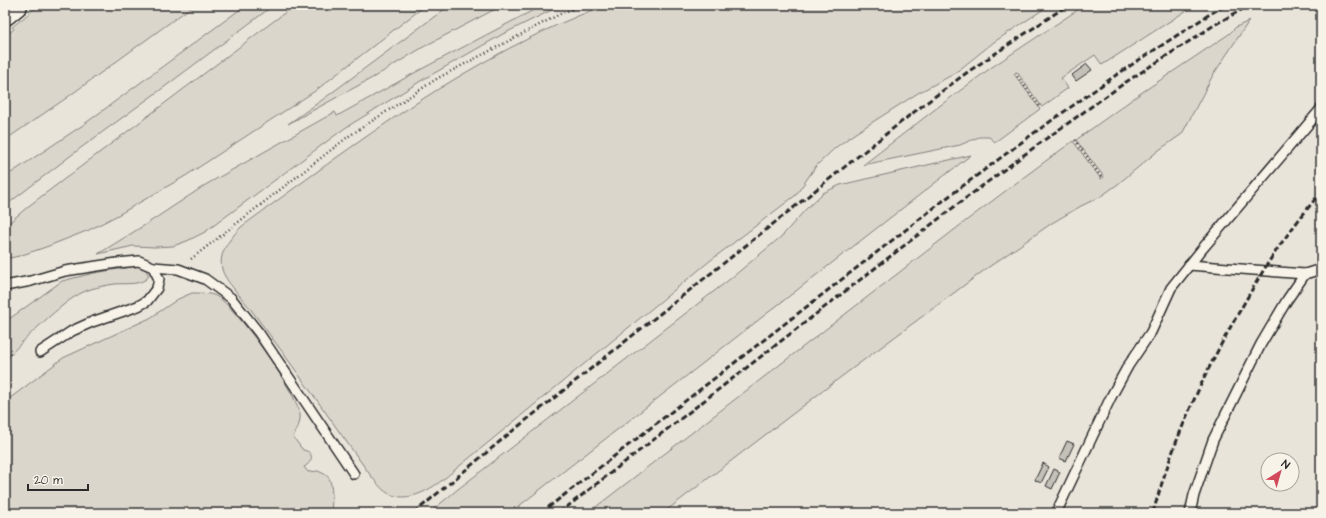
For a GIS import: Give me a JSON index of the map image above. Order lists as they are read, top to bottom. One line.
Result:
{"scale_bar":"20 m","north":"top right"}
